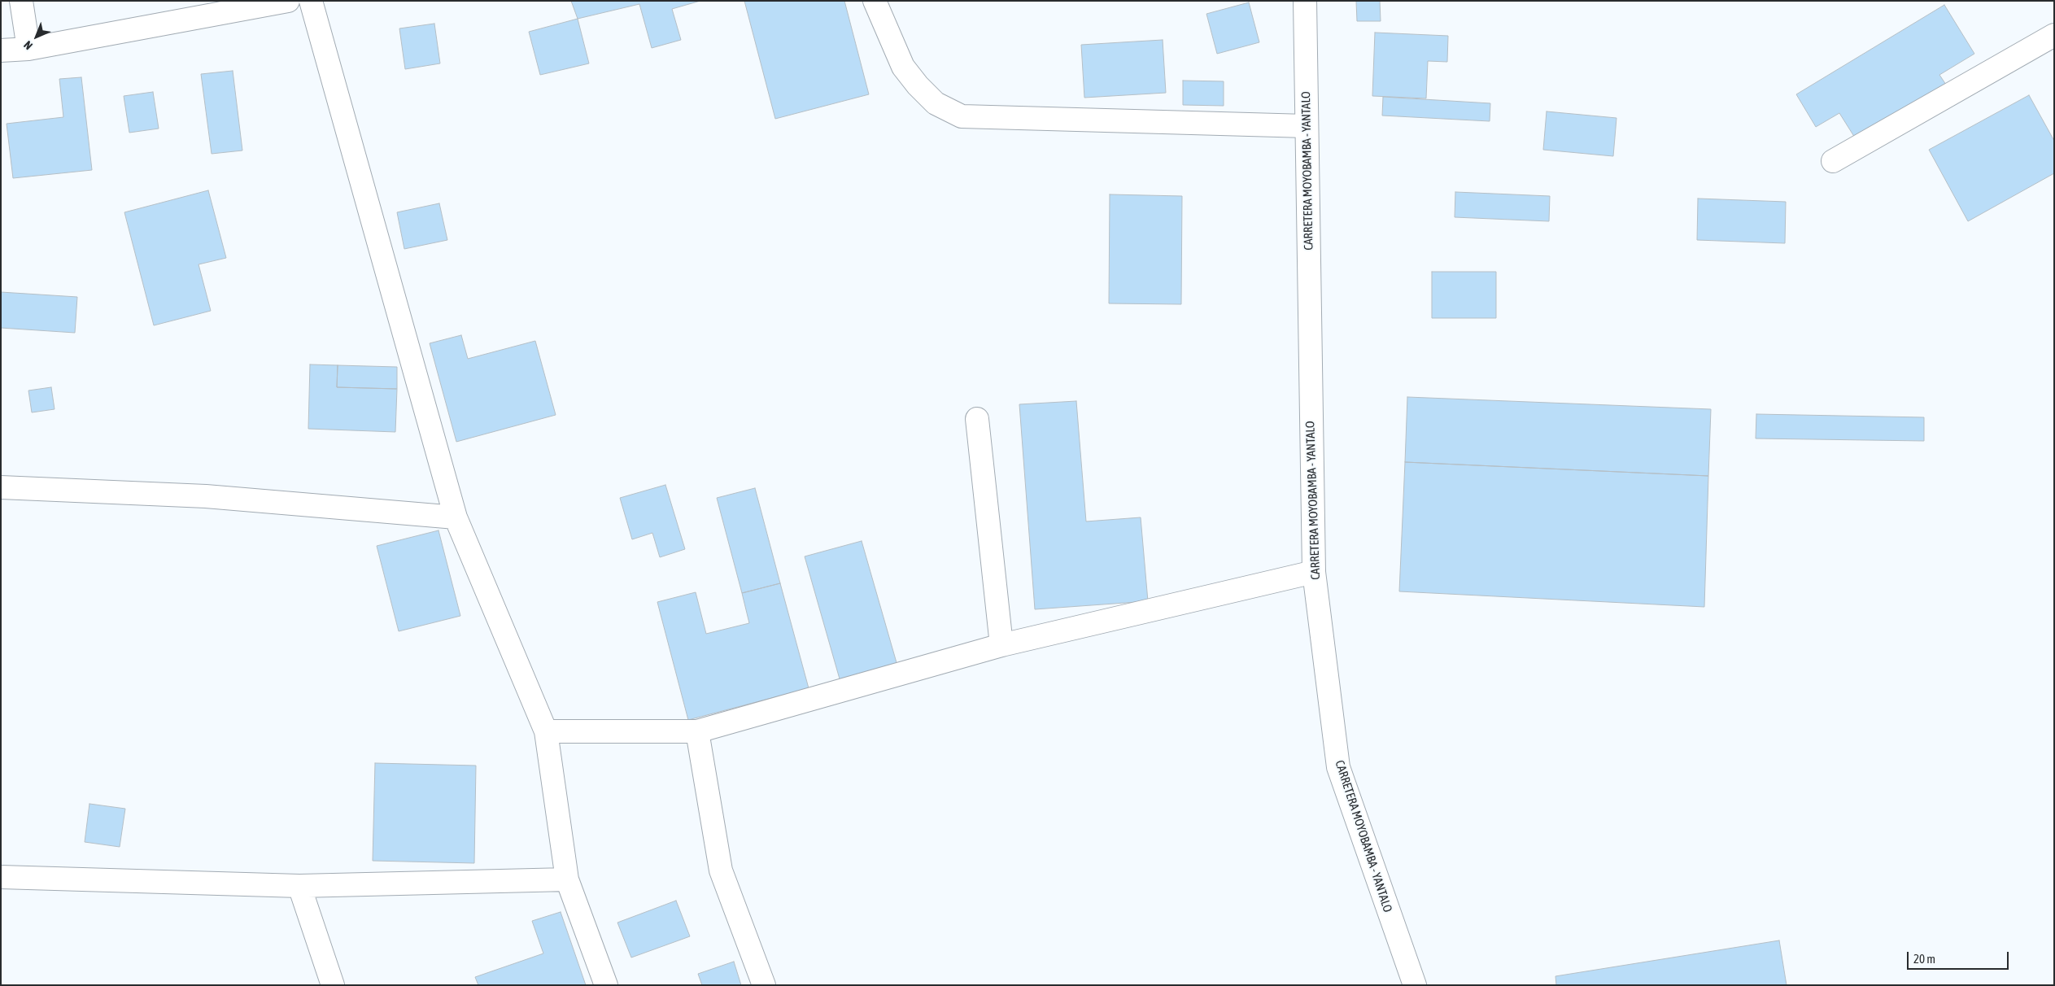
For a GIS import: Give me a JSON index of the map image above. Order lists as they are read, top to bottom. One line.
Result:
{"streets":{"street":["CARRETERA MOYOBAMBA - YANTALO"]},"scale_bar":"20 m","north":"bottom left"}
